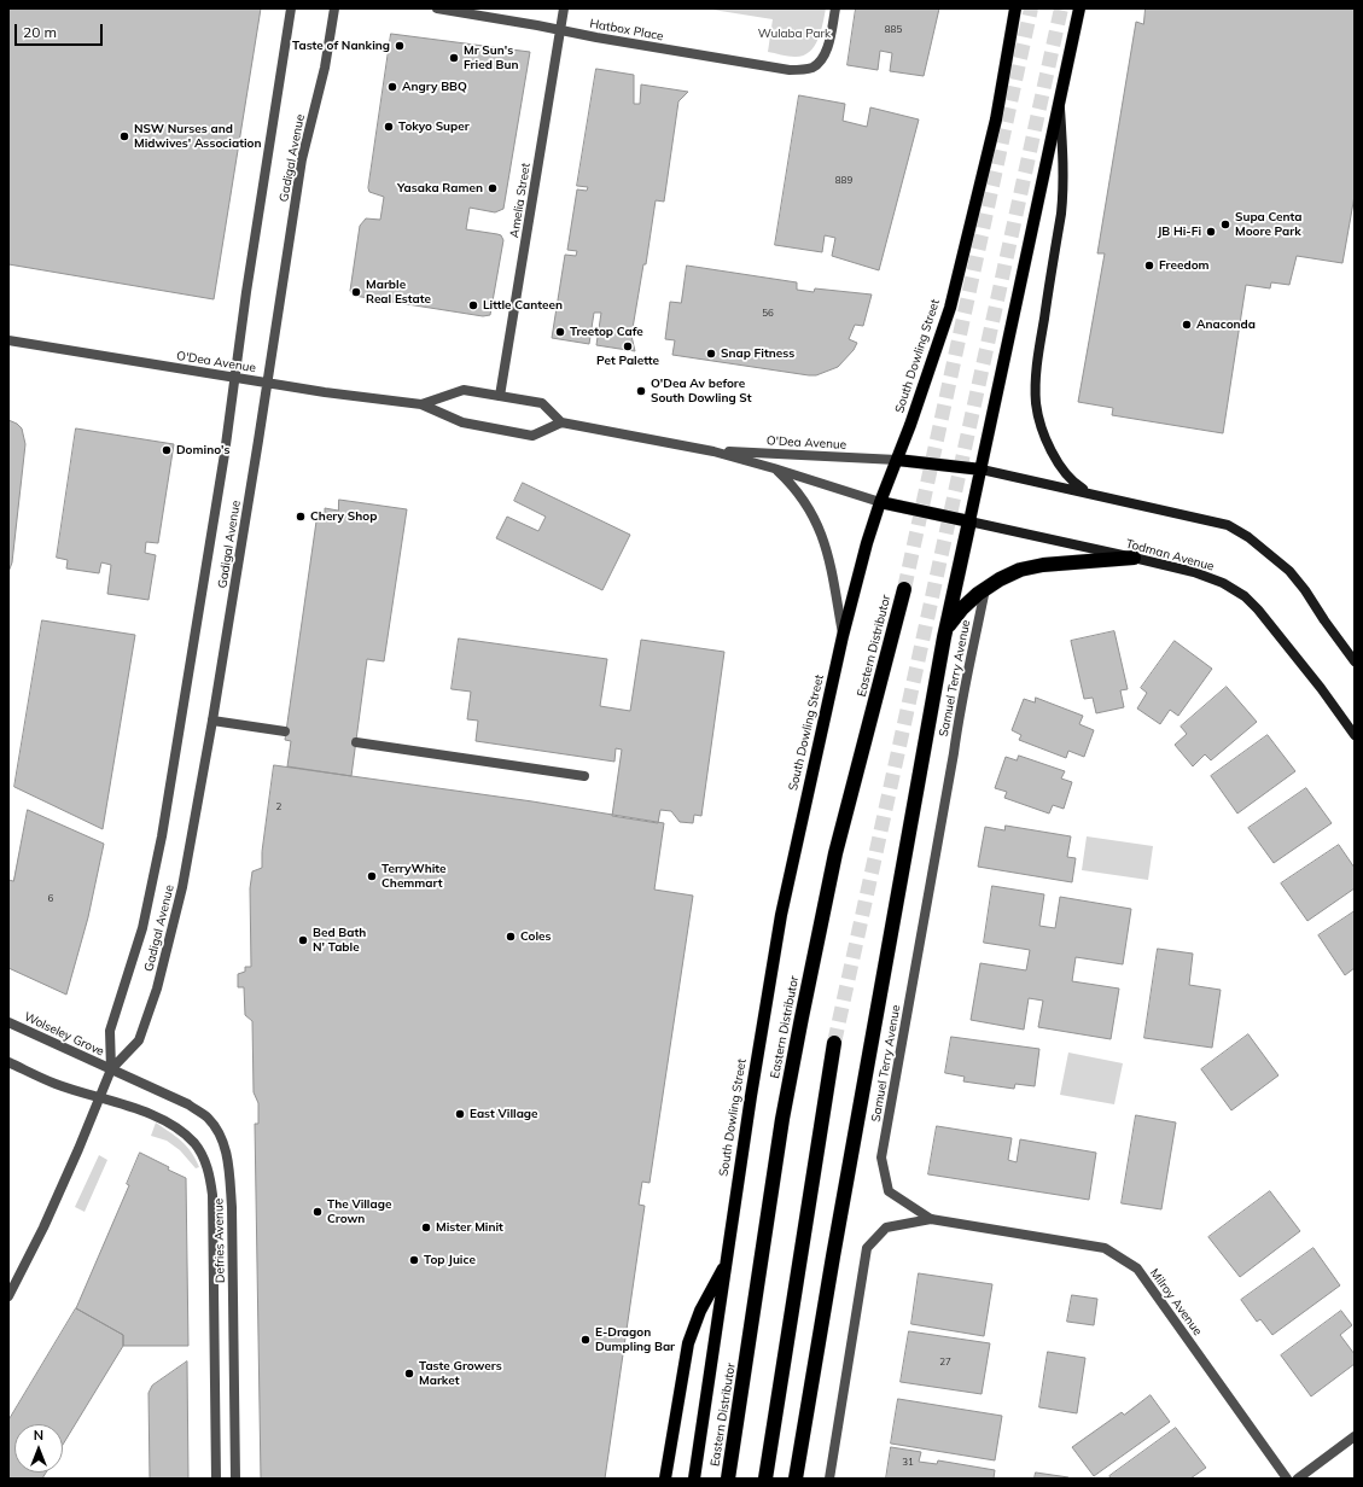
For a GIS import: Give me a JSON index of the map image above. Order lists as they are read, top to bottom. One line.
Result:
{"streets":{"highway":["Eastern Distributor"],"main road":["South Dowling Street","Todman Avenue"],"street":["Hatbox Place","Gadigal Avenue","Amelia Street","O'Dea Avenue","Samuel Terry Avenue","Wolseley Grove","Defries Avenue","Milroy Avenue"]},"crossings":[["Hatbox Place","Amelia Street"],["Gadigal Avenue","O'Dea Avenue"],["Gadigal Avenue","Wolseley Grove"],["Gadigal Avenue","Defries Avenue"],["Amelia Street","O'Dea Avenue"],["South Dowling Street","O'Dea Avenue"],["Samuel Terry Avenue","Milroy Avenue"],["Wolseley Grove","Defries Avenue"]],"parks":["Wulaba Park"],"places":["Taste of Nanking","Mr Sun's Fried Bun","Angry BBQ","Tokyo Super","NSW Nurses and Midwives' Association","Yasaka Ramen","Supa Centa Moore Park","JB Hi-Fi","Freedom","Marble Real Estate","Little Canteen","Anaconda","Treetop Cafe","Pet Palette","Snap Fitness","O'Dea Av before South Dowling St","Domino's","Chery Shop","TerryWhite Chemmart","Coles","Bed Bath N' Table","East Village","The Village Crown","Mister Minit","Top Juice","E-Dragon Dumpling Bar","Taste Growers Market"],"house_numbers":["885","889","56","2","6","27","31"],"scale_bar":"20 m","north":"top"}
